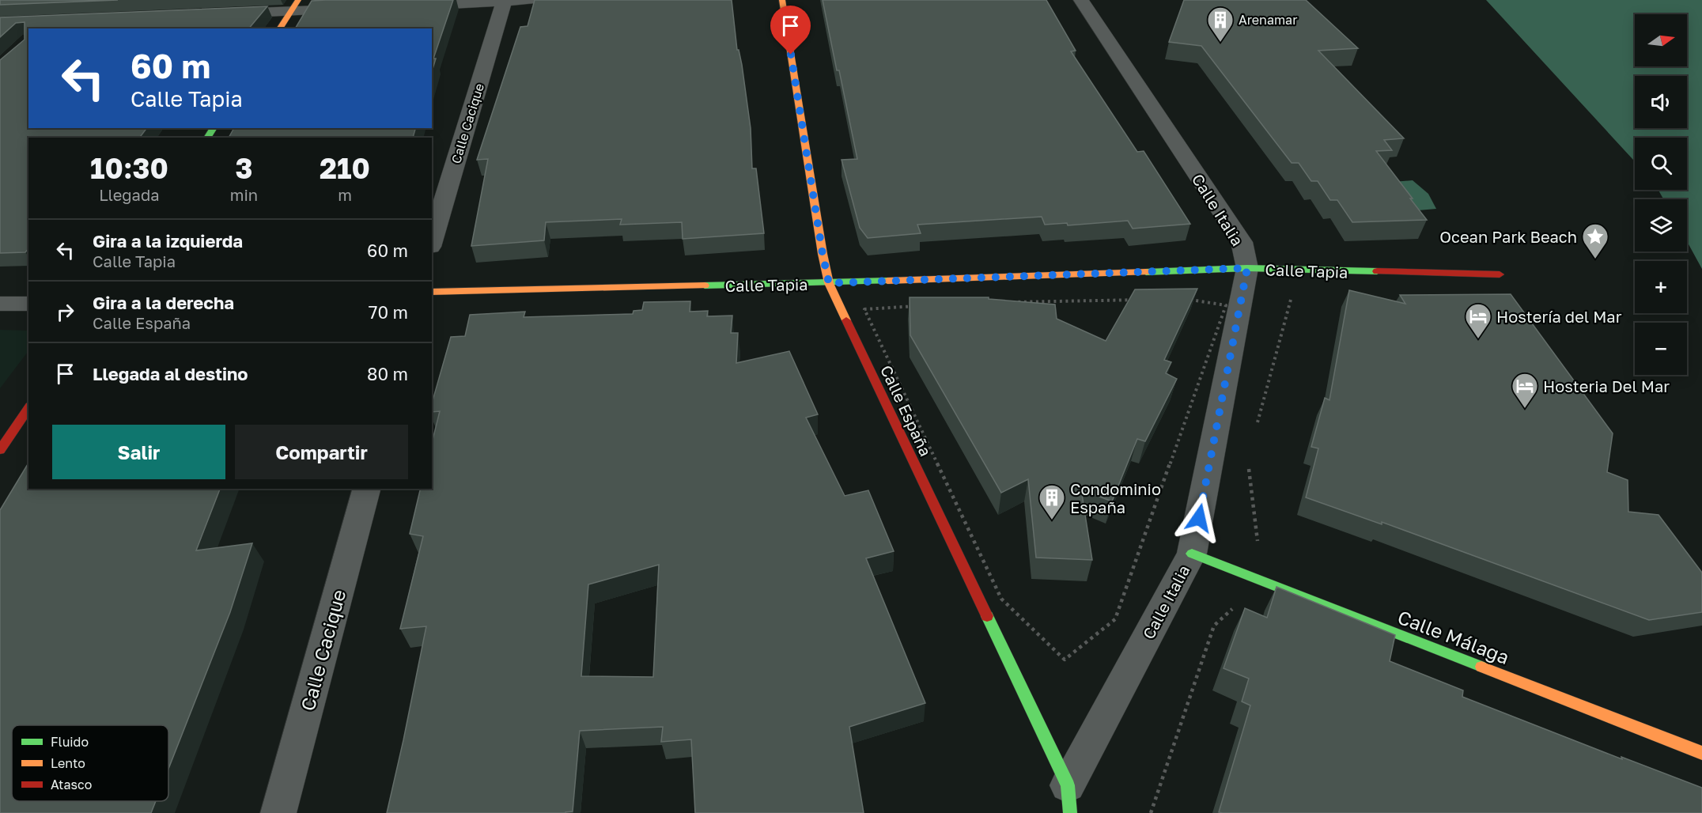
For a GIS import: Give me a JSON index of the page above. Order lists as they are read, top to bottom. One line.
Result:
{"streets":{"street":["Calle Cacique","Calle Italia","Calle Tapia","Calle España","Calle Málaga"]},"crossings":[["Calle Italia","Calle Tapia"],["Calle Italia","Calle España"],["Calle Italia","Calle Málaga"],["Calle Tapia","Calle España"]],"places":{"building":["Arenamar","Condominio España"],"place":["Ocean Park Beach"],"hotel":["Hostería del Mar","Hosteria Del Mar"]},"legend":["Fluido","Lento","Atasco"],"north":"right","page":{"map_buttons":["+","−"],"turn":["60 m","Calle Tapia"],"eta":["10:30","Llegada","3","min","210","m"],"list":[{"name":"Gira a la izquierda","note":"Calle Tapia","value":"60 m"},{"name":"Gira a la derecha","note":"Calle España","value":"70 m"},{"name":"Llegada al destino","value":"80 m"}],"buttons":["Salir","Compartir"]}}
